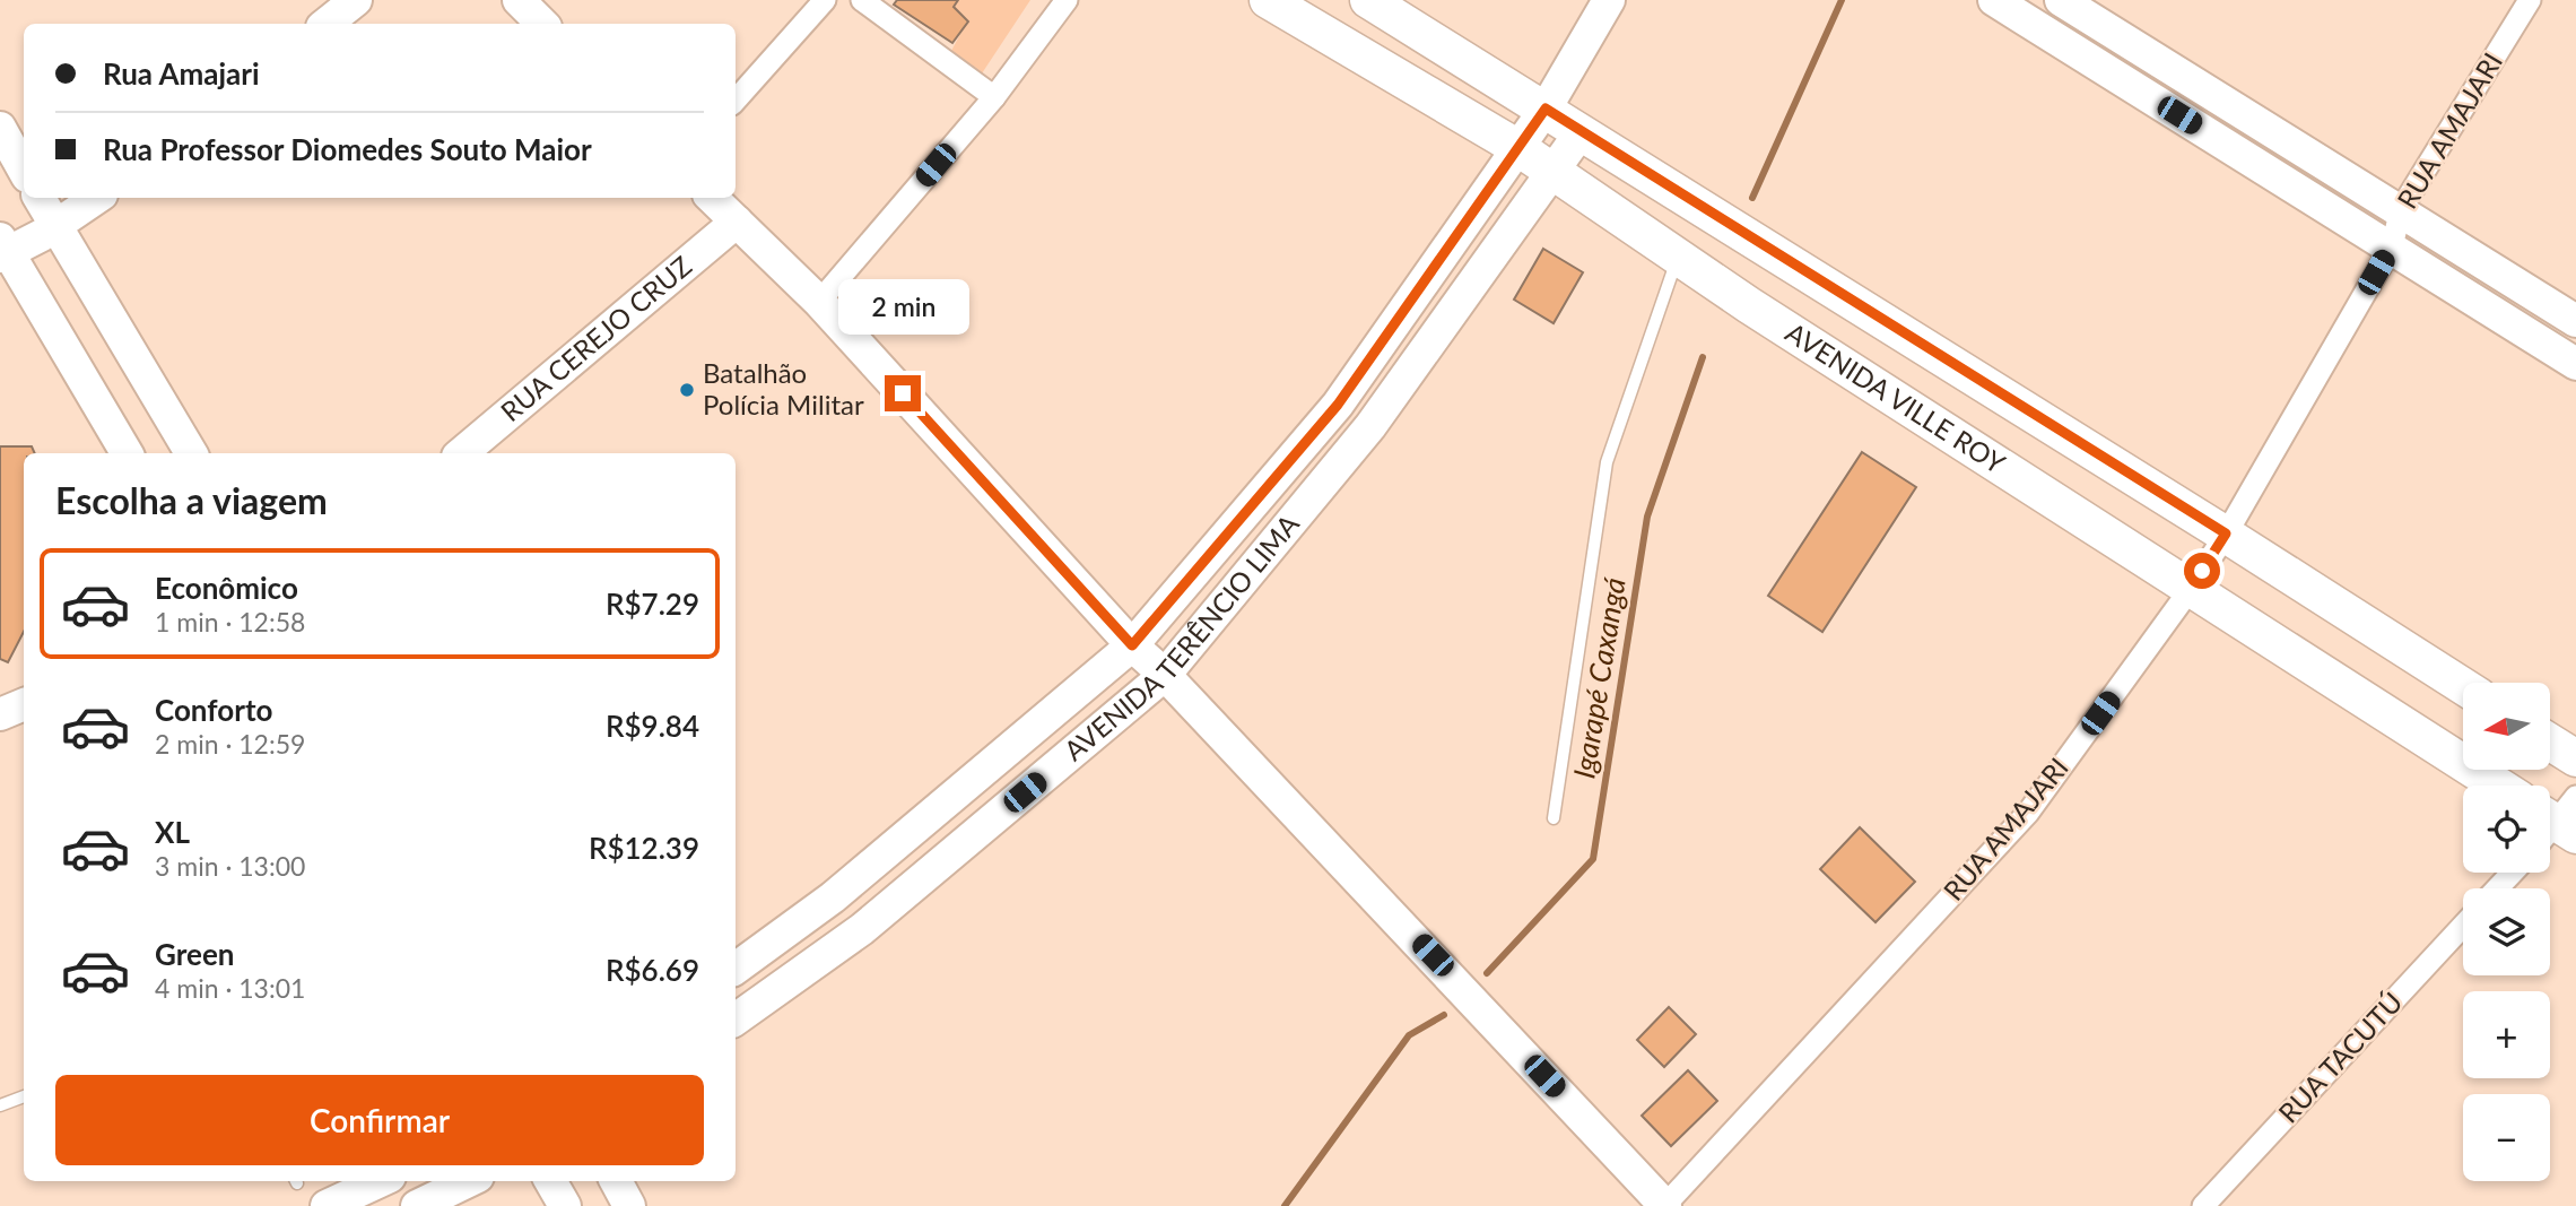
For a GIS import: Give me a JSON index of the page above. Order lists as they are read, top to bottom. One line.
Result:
{"streets":{"main road":["RUA CEREJO CRUZ","AVENIDA VILLE ROY","AVENIDA TERÊNCIO LIMA"],"street":["RUA AMAJARI","RUA TACUTÚ"]},"crossings":[["RUA AMAJARI","AVENIDA VILLE ROY"],["AVENIDA VILLE ROY","AVENIDA TERÊNCIO LIMA"]],"water":["Igarapé Caxangá"],"places":["Batalhão Polícia Militar"],"north":"left","page":{"banner":["Rua Amajari","Rua Professor Diomedes Souto Maior"],"bubble":"2 min","heading":"Escolha a viagem","list":[{"name":"Econômico","note":"1 min · 12:58","value":"R$7.29"},{"name":"Conforto","note":"2 min · 12:59","value":"R$9.84"},{"name":"XL","note":"3 min · 13:00","value":"R$12.39"},{"name":"Green","note":"4 min · 13:01","value":"R$6.69"}],"map_buttons":["+","−"],"buttons":"Confirmar"}}
